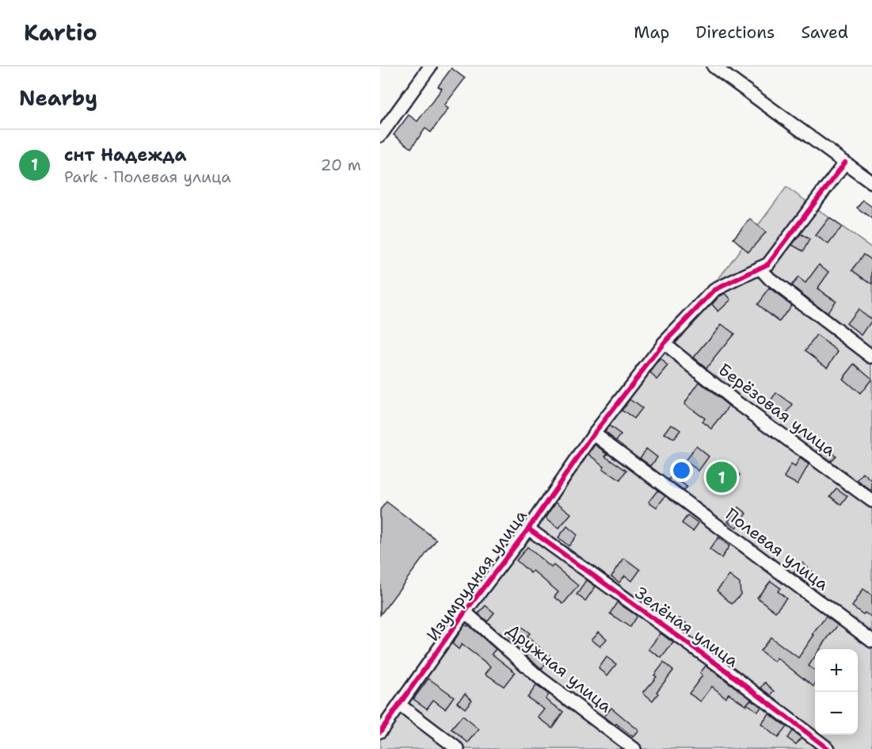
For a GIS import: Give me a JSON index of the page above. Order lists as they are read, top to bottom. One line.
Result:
{"streets":{"street":["Берёзовая улица","Полевая улица","Изумрудная улица","Зелёная улица","Дружная улица"]},"crossings":[["Берёзовая улица","Изумрудная улица"],["Полевая улица","Изумрудная улица"],["Изумрудная улица","Зелёная улица"],["Изумрудная улица","Дружная улица"]],"page":{"header":"Kartio","nav":["Map","Directions","Saved"],"heading":"Nearby","list":[{"mark":"1","name":"снт Надежда","note":"Park · Полевая улица","value":"20 m"}],"pins":"1","map_buttons":["+","−"]}}
